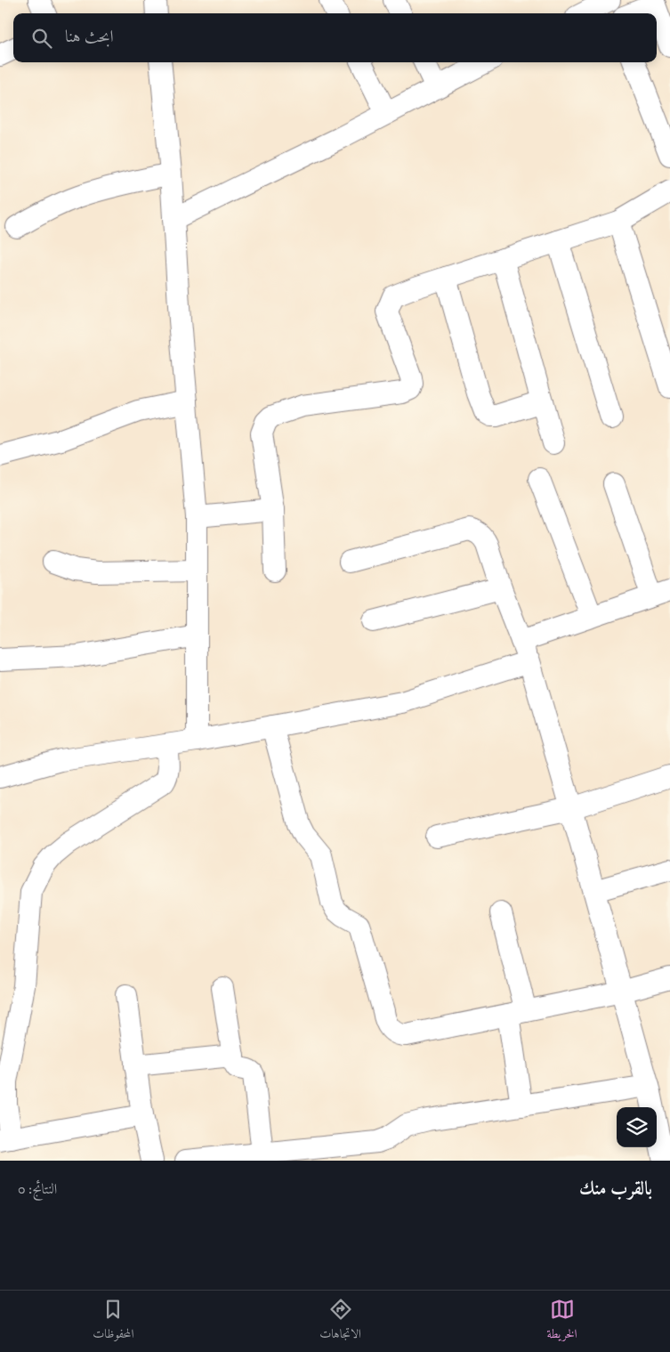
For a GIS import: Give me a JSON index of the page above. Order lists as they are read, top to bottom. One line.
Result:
{"page":{"search":"ابحث هنا","heading":["بالقرب منك","النتائج: 0"],"nav":["الخريطة","الاتجاهات","المحفوظات"]}}
